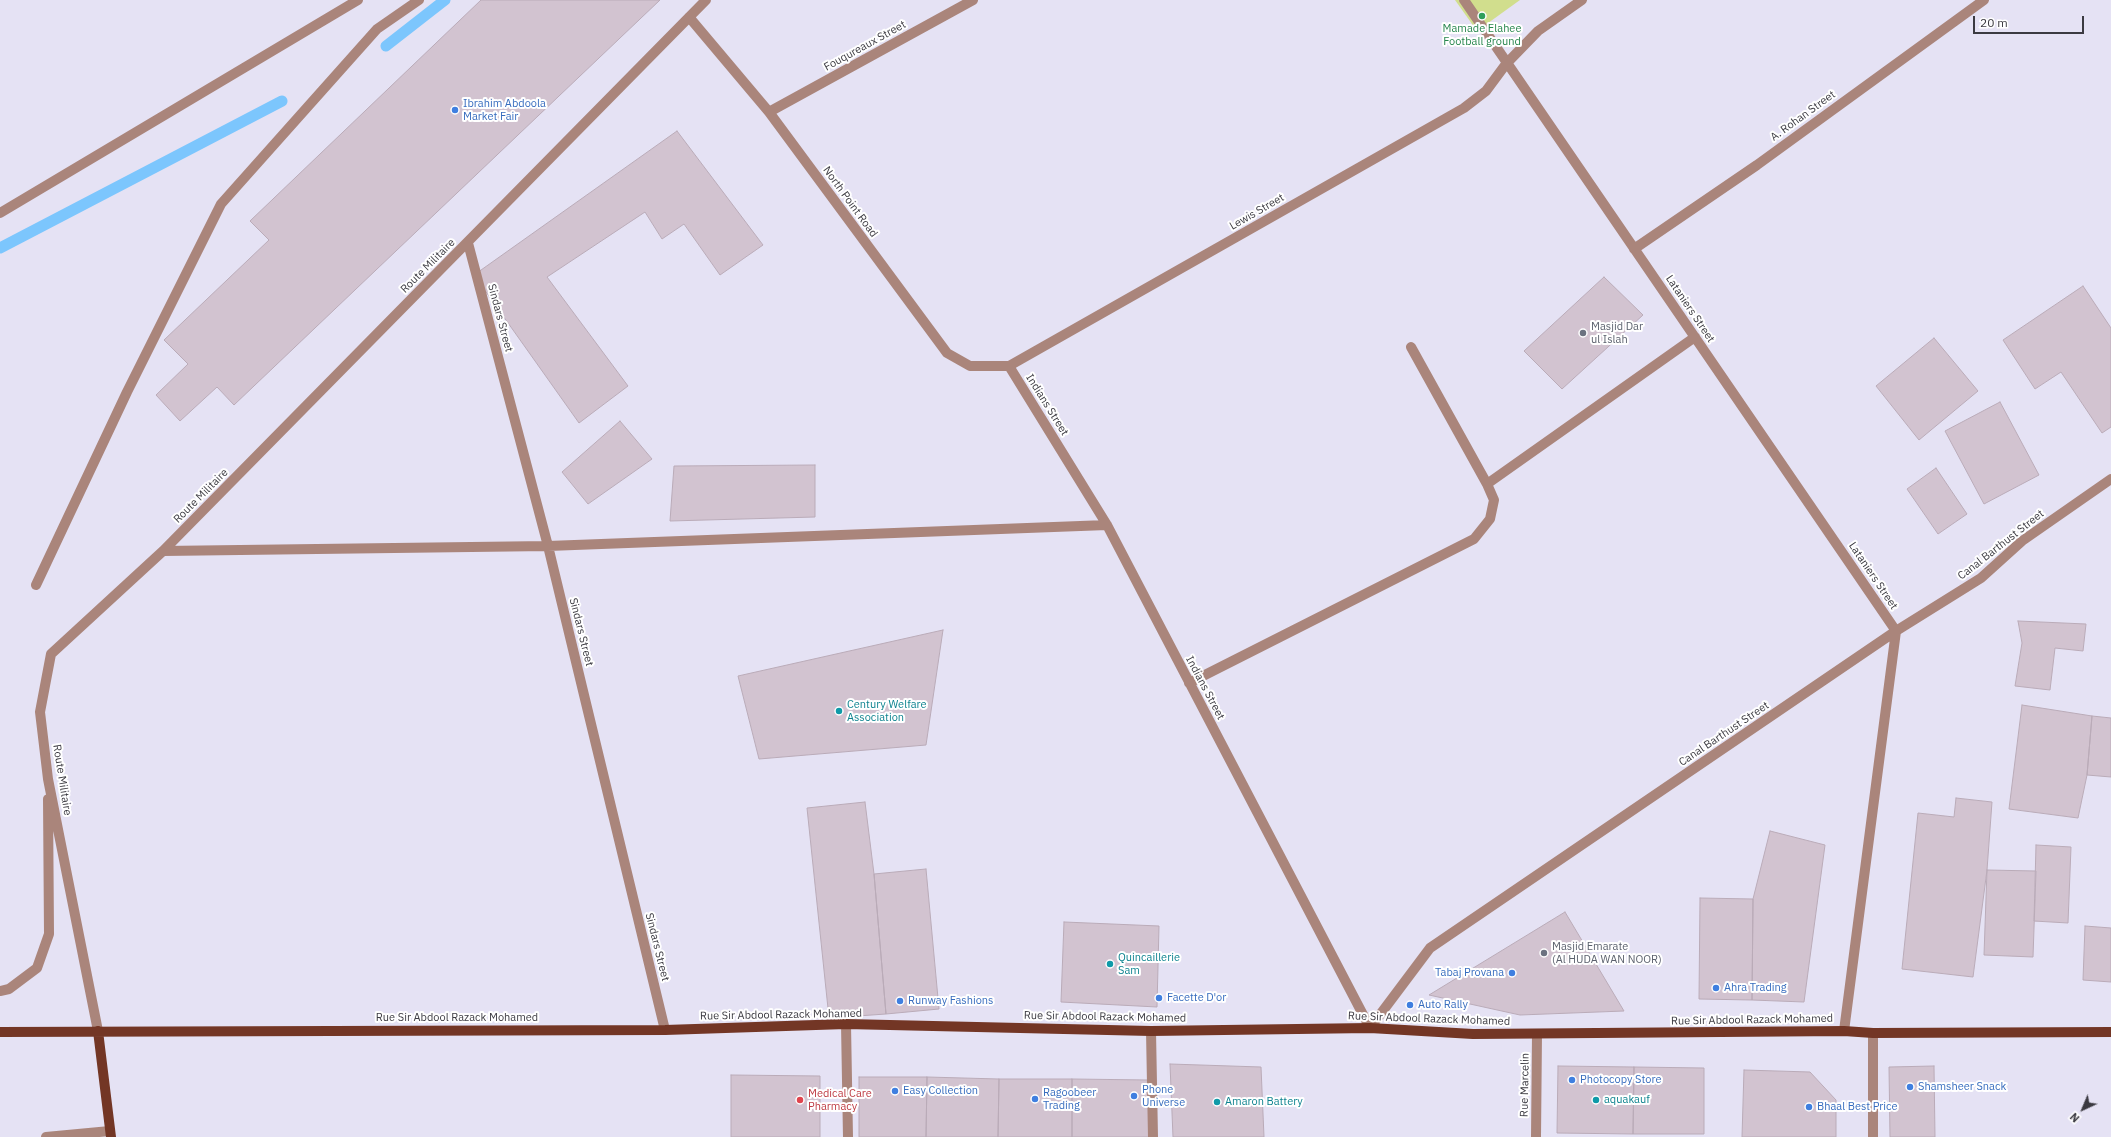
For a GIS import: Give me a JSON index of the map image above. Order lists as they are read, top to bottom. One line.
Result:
{"streets":{"main road":["Route Militaire","Rue Sir Abdool Razack Mohamed"],"street":["Fouqureaux Street","A. Rohan Street","North Point Road","Lewis Street","Lataniers Street","Sindars Street","Indians Street","Canal Barthust Street","Rue Marcelin"]},"crossings":[["Fouqureaux Street","North Point Road"],["A. Rohan Street","Lataniers Street"],["North Point Road","Lewis Street"],["North Point Road","Route Militaire"],["North Point Road","Indians Street"],["Lewis Street","Lataniers Street"],["Lewis Street","Indians Street"],["Route Militaire","Sindars Street"],["Route Militaire","Rue Sir Abdool Razack Mohamed"],["Lataniers Street","Canal Barthust Street"],["Sindars Street","Rue Sir Abdool Razack Mohamed"],["Indians Street","Canal Barthust Street"],["Indians Street","Rue Sir Abdool Razack Mohamed"],["Canal Barthust Street","Rue Sir Abdool Razack Mohamed"],["Rue Sir Abdool Razack Mohamed","Rue Marcelin"]],"places":["Mamade Elahee Football ground","Ibrahim Abdoola Market Fair","Masjid Dar ul Islah","Century Welfare Association","Masjid Emarate (Al HUDA WAN NOOR)","Quincaillerie Sam","Tabaj Provana","Ahra Trading","Facette D'or","Runway Fashions","Auto Rally","Photocopy Store","Shamsheer Snack","Easy Collection","Phone Universe","Ragoobeer Trading","Medical Care Pharmacy","aquakauf","Amaron Battery","Bhaal Best Price"],"scale_bar":"20 m","north":"bottom left"}
